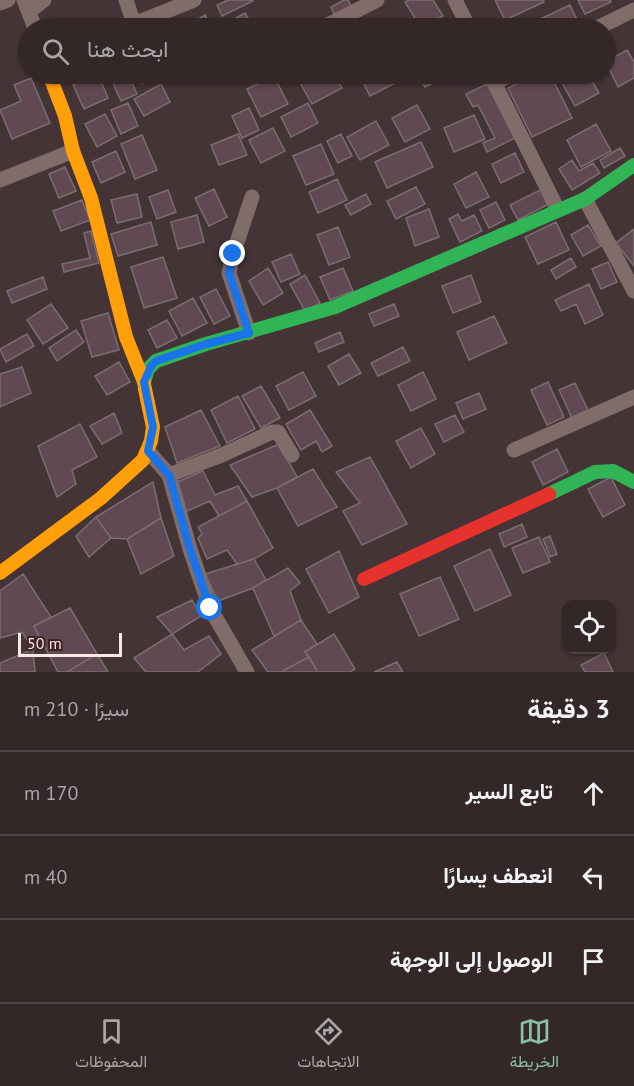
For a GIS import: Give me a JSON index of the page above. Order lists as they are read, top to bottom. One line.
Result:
{"scale_bar":"50 m","page":{"search":"ابحث هنا","scale":"50 m","heading":["3 دقيقة","سيرًا · 210 m"],"list":[["تابع السير","170 m"],["انعطف يسارًا","40 m"],"الوصول إلى الوجهة"],"nav":["الخريطة","الاتجاهات","المحفوظات"]}}
